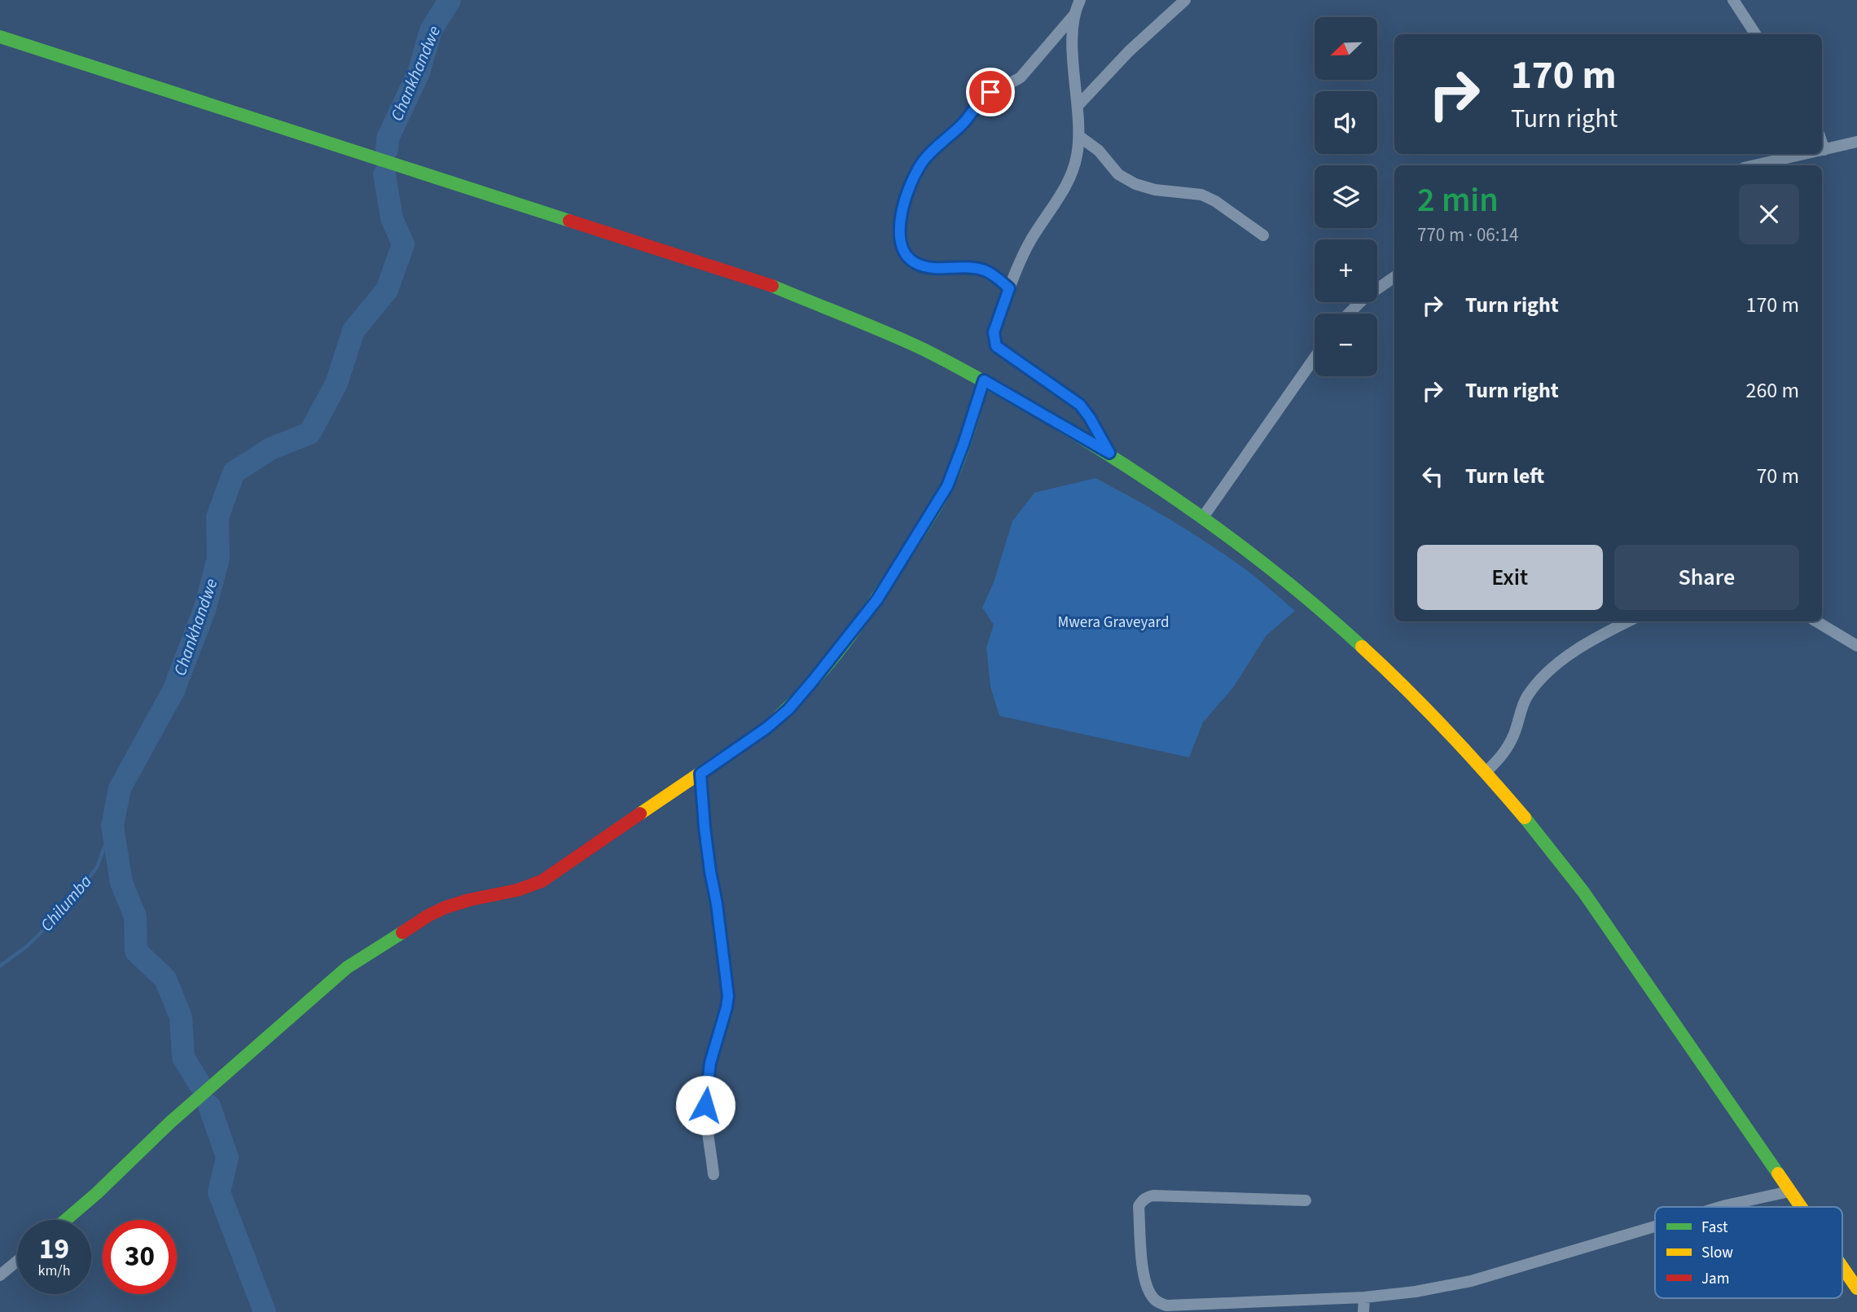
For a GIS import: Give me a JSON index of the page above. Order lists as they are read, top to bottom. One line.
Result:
{"water":["Chankhandwe","Chilumba"],"parks":["Mwera Graveyard"],"legend":["Fast","Slow","Jam"],"north":"bottom left","page":{"map_buttons":["+","−"],"turn":["170 m","Turn right"],"heading":["2 min","770 m · 06:14"],"list":[{"name":"Turn right","value":"170 m"},{"name":"Turn right","value":"260 m"},{"name":"Turn left","value":"70 m"}],"buttons":["Exit","Share"],"speed":"19 km/h","limit":"30"}}
